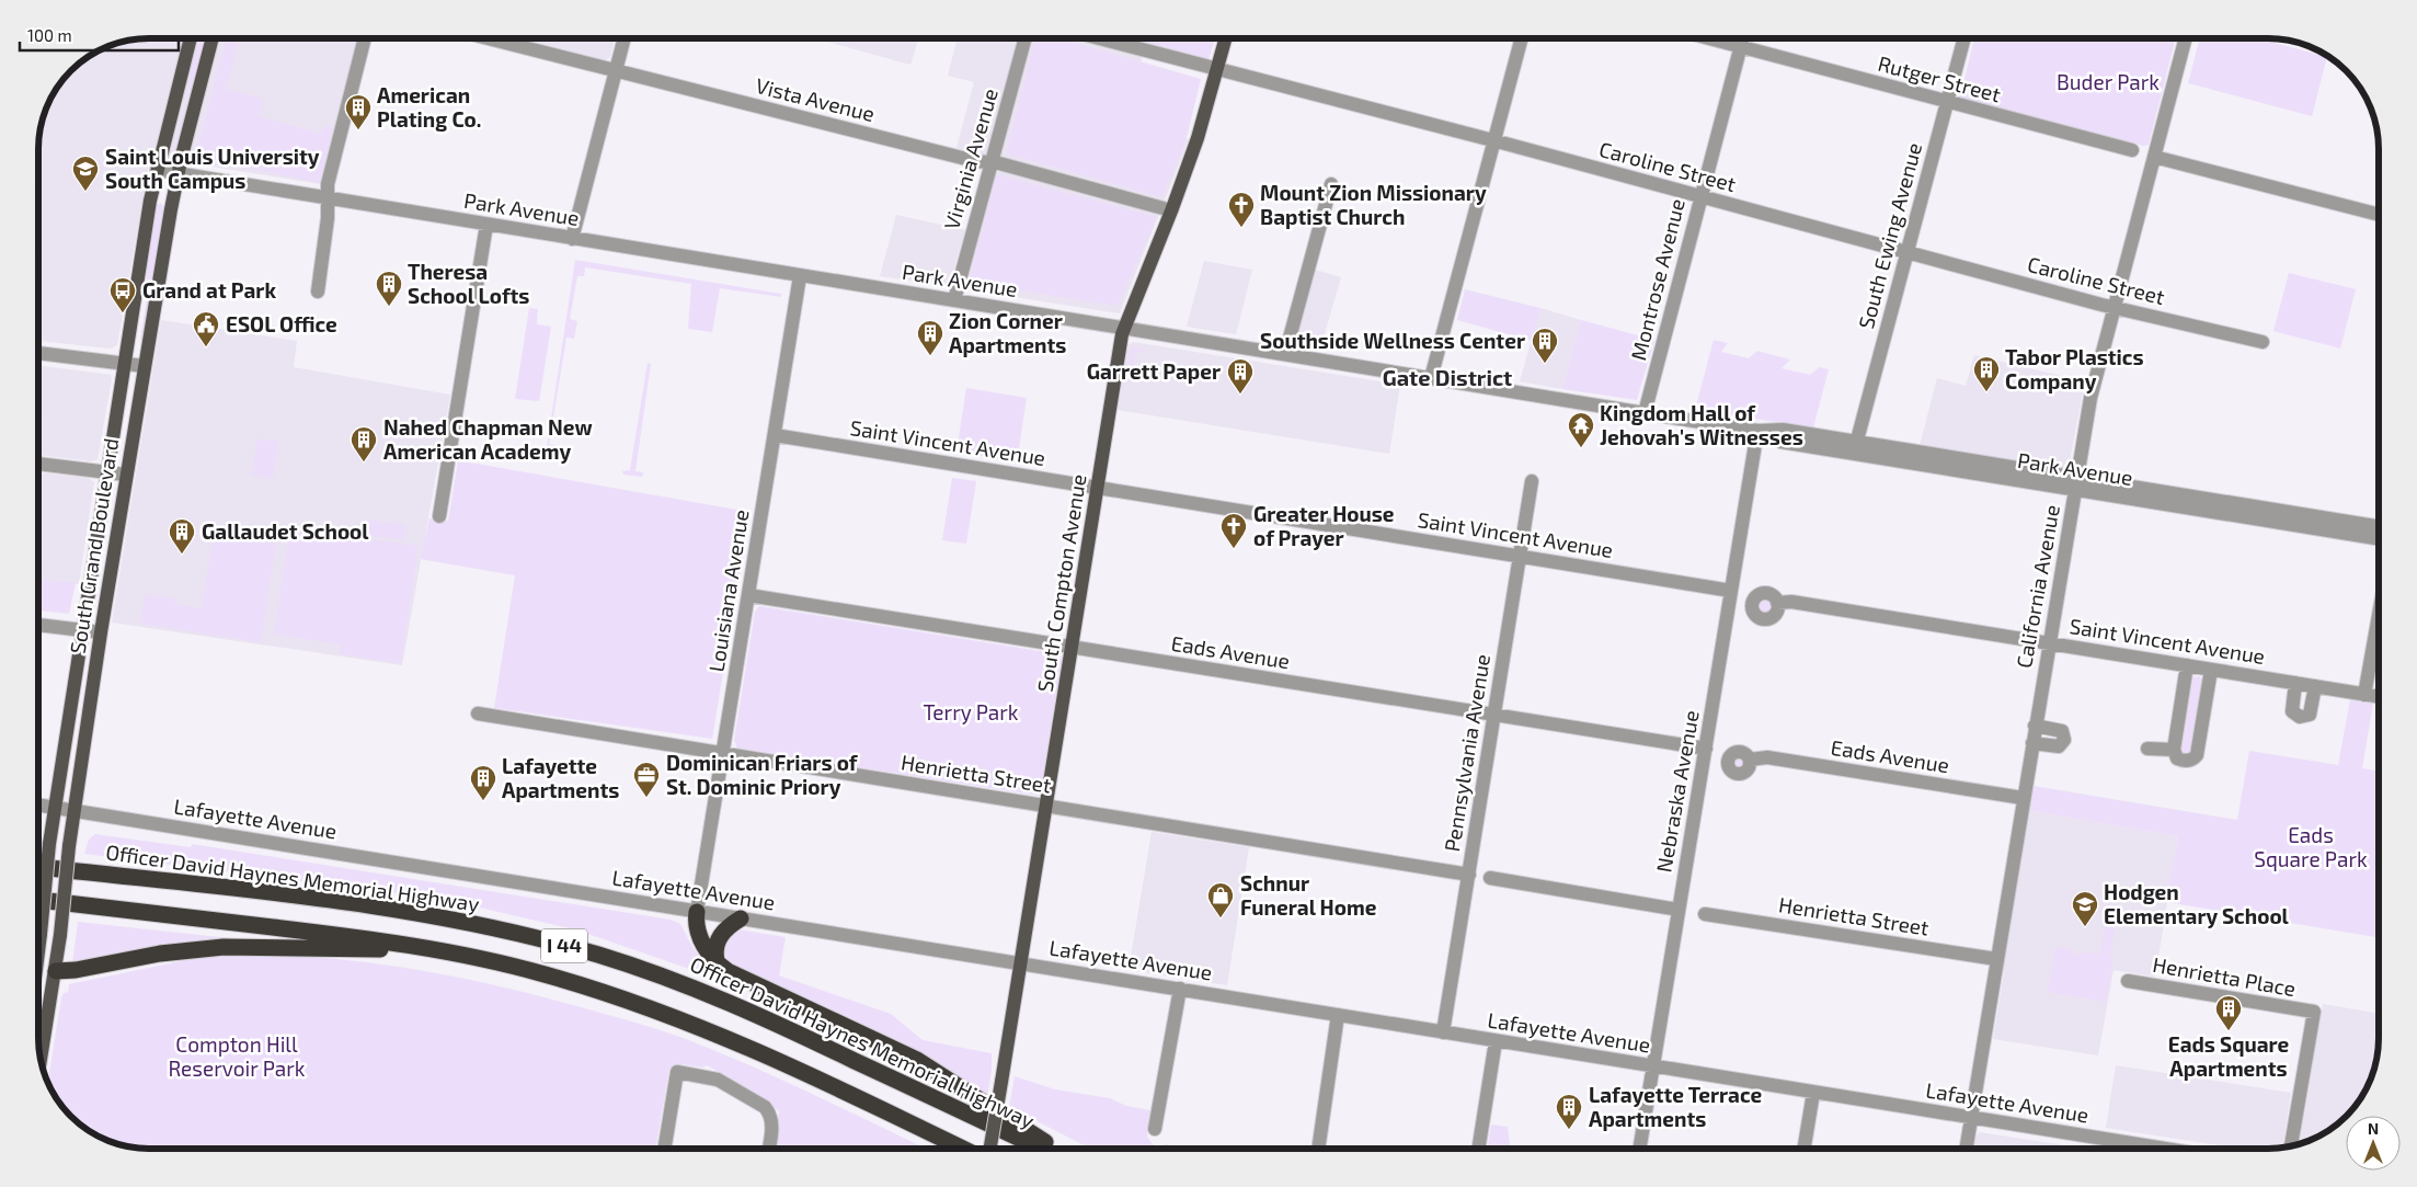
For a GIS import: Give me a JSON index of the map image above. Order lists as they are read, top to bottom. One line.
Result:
{"streets":{"highway":["Officer David Haynes Memorial Highway","I 44"],"main road":["South Grand Boulevard","South Compton Avenue"],"street":["Rutger Street","Vista Avenue","Virginia Avenue","Caroline Street","Park Avenue","South Ewing Avenue","Montrose Avenue","Saint Vincent Avenue","California Avenue","Louisiana Avenue","Eads Avenue","Pennsylvania Avenue","Henrietta Street","Nebraska Avenue","Lafayette Avenue","Henrietta Place"]},"crossings":[["Rutger Street","South Ewing Avenue"],["Rutger Street","Montrose Avenue"],["Vista Avenue","Virginia Avenue"],["Vista Avenue","South Compton Avenue"],["Virginia Avenue","Park Avenue"],["Caroline Street","South Ewing Avenue"],["Caroline Street","Montrose Avenue"],["Caroline Street","South Compton Avenue"],["Caroline Street","California Avenue"],["Park Avenue","South Ewing Avenue"],["Park Avenue","Montrose Avenue"],["Park Avenue","South Grand Boulevard"],["Park Avenue","South Compton Avenue"],["Park Avenue","California Avenue"],["Park Avenue","Louisiana Avenue"],["Park Avenue","Nebraska Avenue"],["Saint Vincent Avenue","South Compton Avenue"],["Saint Vincent Avenue","California Avenue"],["Saint Vincent Avenue","Louisiana Avenue"],["Saint Vincent Avenue","Pennsylvania Avenue"],["Saint Vincent Avenue","Nebraska Avenue"],["South Grand Boulevard","Lafayette Avenue"],["South Compton Avenue","Eads Avenue"],["South Compton Avenue","Henrietta Street"],["South Compton Avenue","Lafayette Avenue"],["California Avenue","Eads Avenue"],["California Avenue","Henrietta Street"],["California Avenue","Lafayette Avenue"],["Louisiana Avenue","Eads Avenue"],["Louisiana Avenue","Henrietta Street"],["Louisiana Avenue","Lafayette Avenue"],["Eads Avenue","Pennsylvania Avenue"],["Eads Avenue","Nebraska Avenue"],["Pennsylvania Avenue","Henrietta Street"],["Pennsylvania Avenue","Lafayette Avenue"],["Nebraska Avenue","Lafayette Avenue"]],"districts":["Gate District"],"parks":["Buder Park","Terry Park","Eads Square Park","Compton Hill Reservoir Park"],"places":{"building":["American Plating Co.","Theresa School Lofts","Zion Corner Apartments","Southside Wellness Center","Tabor Plastics Company","Garrett Paper","Nahed Chapman New American Academy","Gallaudet School","Lafayette Apartments","Eads Square Apartments","Lafayette Terrace Apartments"],"school or university":["Saint Louis University South Campus","Hodgen Elementary School"],"church":["Mount Zion Missionary Baptist Church","Greater House of Prayer"],"bus stop":["Grand at Park"],"public building":["ESOL Office"],"temple":["Kingdom Hall of Jehovah's Witnesses"],"office":["Dominican Friars of St. Dominic Priory"],"shop":["Schnur Funeral Home"]},"scale_bar":"100 m","north":"top"}
